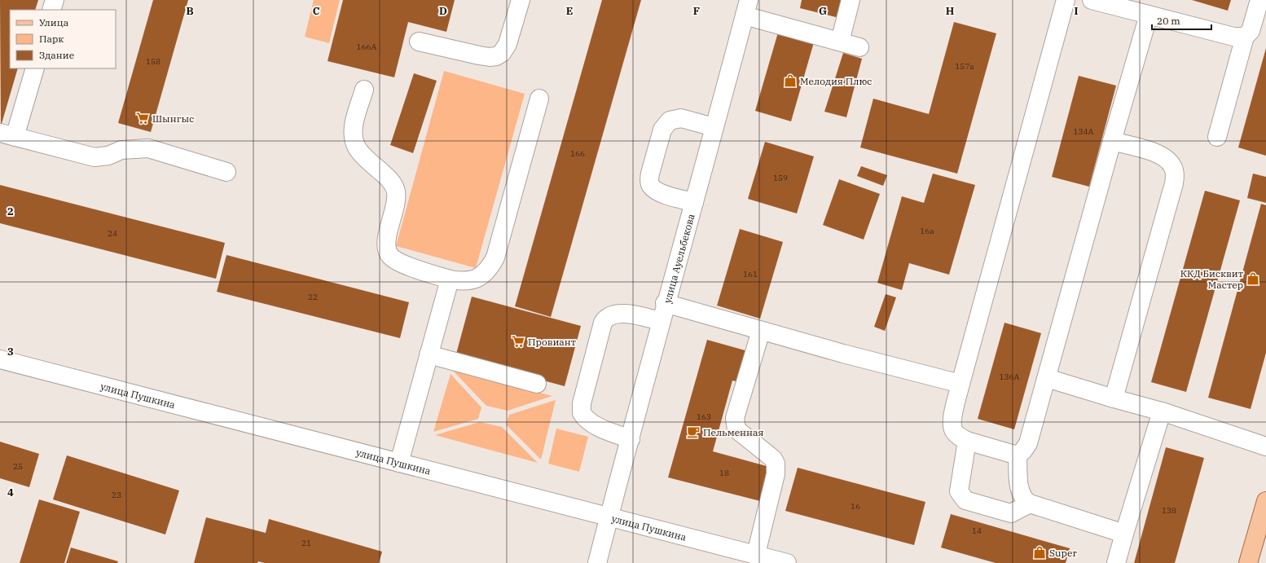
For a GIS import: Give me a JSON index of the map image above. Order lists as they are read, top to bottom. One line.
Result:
{"streets":{"street":["улица Ауельбекова","улица Пушкина"]},"crossings":[["улица Ауельбекова","улица Пушкина"]],"places":{"shop":["Мелодия Плюс","ККД Бисквит Мастер","Super"],"supermarket":["Шынгыс","Провиант"],"cafe":["Пельменная"]},"house_numbers":["166А","158","157а","134A","166","159","16а","24","161","22","136A","163","25","18","23","16","138","14","21"],"legend":["Улица","Парк","Здание"],"scale_bar":"20 m","grid":{"columns":["B","C","D","E","F","G","H","I"],"rows":["2","3","4"]}}
